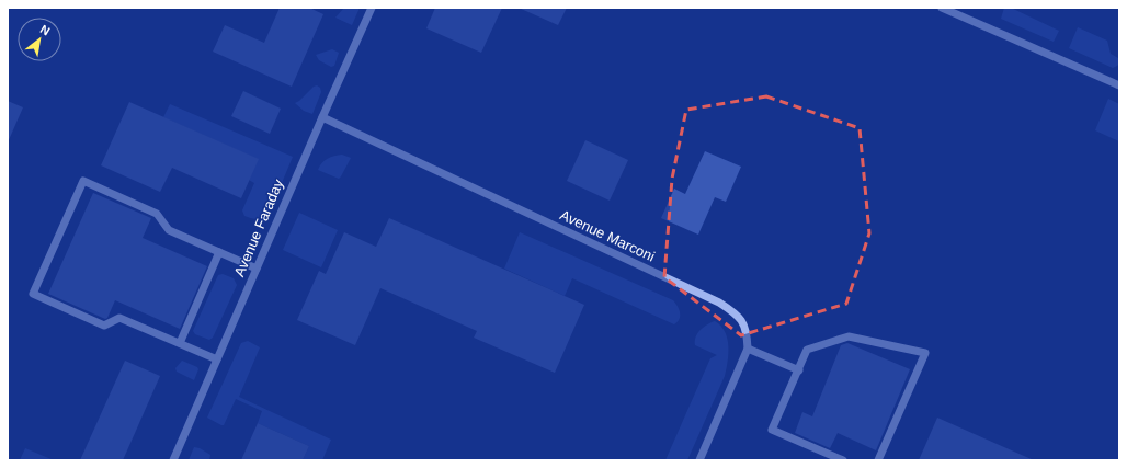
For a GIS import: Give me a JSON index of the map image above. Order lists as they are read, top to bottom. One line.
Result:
{"streets":{"street":["Avenue Faraday","Avenue Marconi"]},"crossings":[["Avenue Faraday","Avenue Marconi"]],"north":"top right"}
